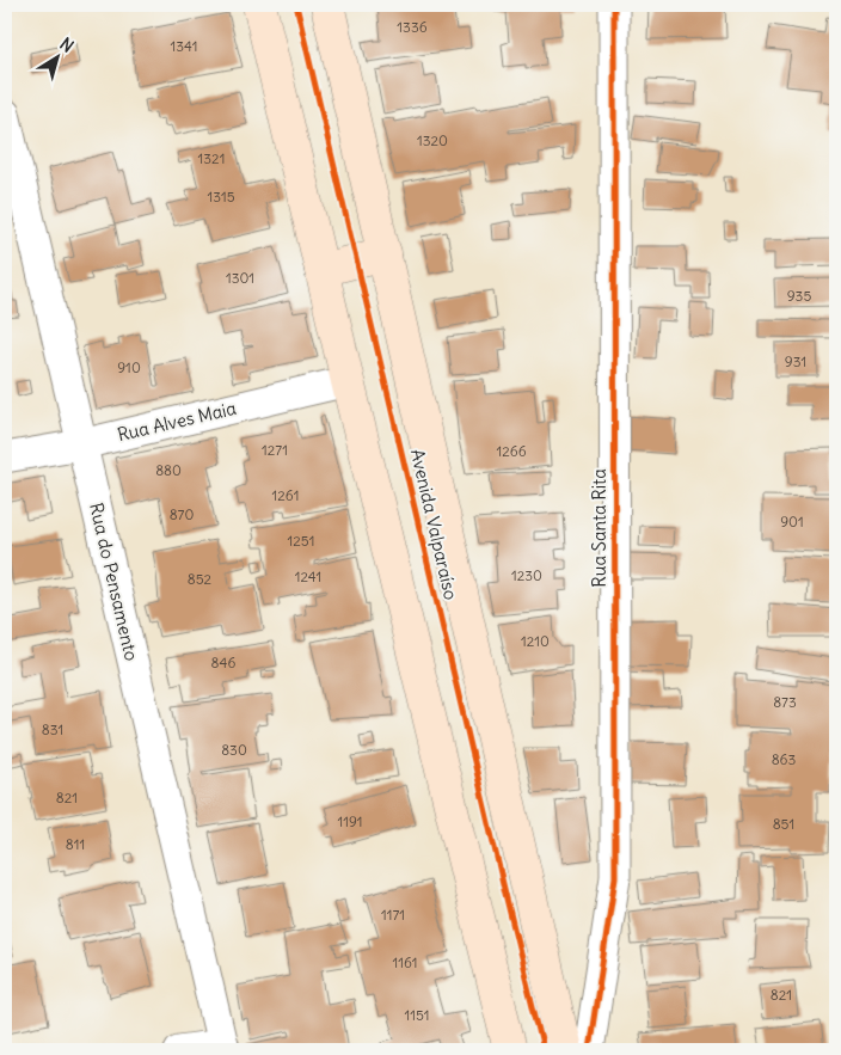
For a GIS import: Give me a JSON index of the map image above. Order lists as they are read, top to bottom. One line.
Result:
{"streets":{"main road":["Avenida Valparaíso"],"street":["Rua Alves Maia","Rua Santa Rita","Rua do Pensamento"]},"crossings":[["Rua Alves Maia","Rua do Pensamento"]],"house_numbers":["1336","1341","1320","1321","1315","1301","935","931","910","1271","1266","880","1261","870","901","1251","1230","1241","852","1210","846","873","831","830","863","821","1191","851","811","1171","1161","821","1151"],"north":"top right"}
